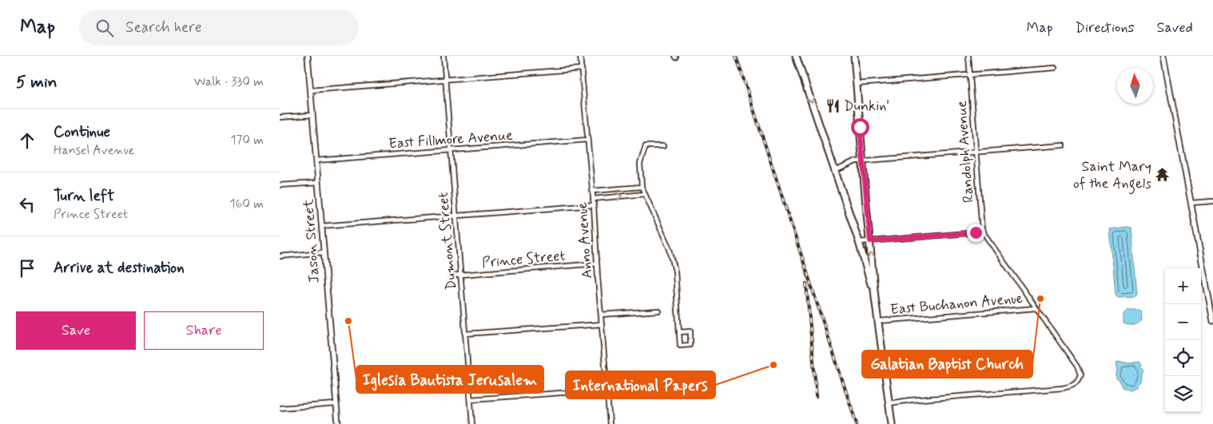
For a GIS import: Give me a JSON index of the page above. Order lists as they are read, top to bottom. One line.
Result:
{"streets":{"street":["East Fillmore Avenue","Randolph Avenue","Anno Avenue","Jason Street","Dumont Street","Prince Street","East Buchanon Avenue"]},"crossings":[["East Fillmore Avenue","Anno Avenue"],["East Fillmore Avenue","Jason Street"],["East Fillmore Avenue","Dumont Street"],["Randolph Avenue","East Buchanon Avenue"],["Anno Avenue","Prince Street"],["Dumont Street","Prince Street"]],"places":{"restaurant":["Dunkin'"],"temple":["Saint Mary of the Angels"],"other":["Galatian Baptist Church","Iglesia Bautista Jerusalem","International Papers"]},"north":"top","page":{"header":"Map","search":"Search here","nav":["Map","Directions","Saved"],"heading":["5 min","Walk · 330 m"],"list":[["Continue","Hansel Avenue","170 m"],["Turn left","Prince Street","160 m"],"Arrive at destination"],"map_buttons":["+","−"],"buttons":["Save","Share"]}}
